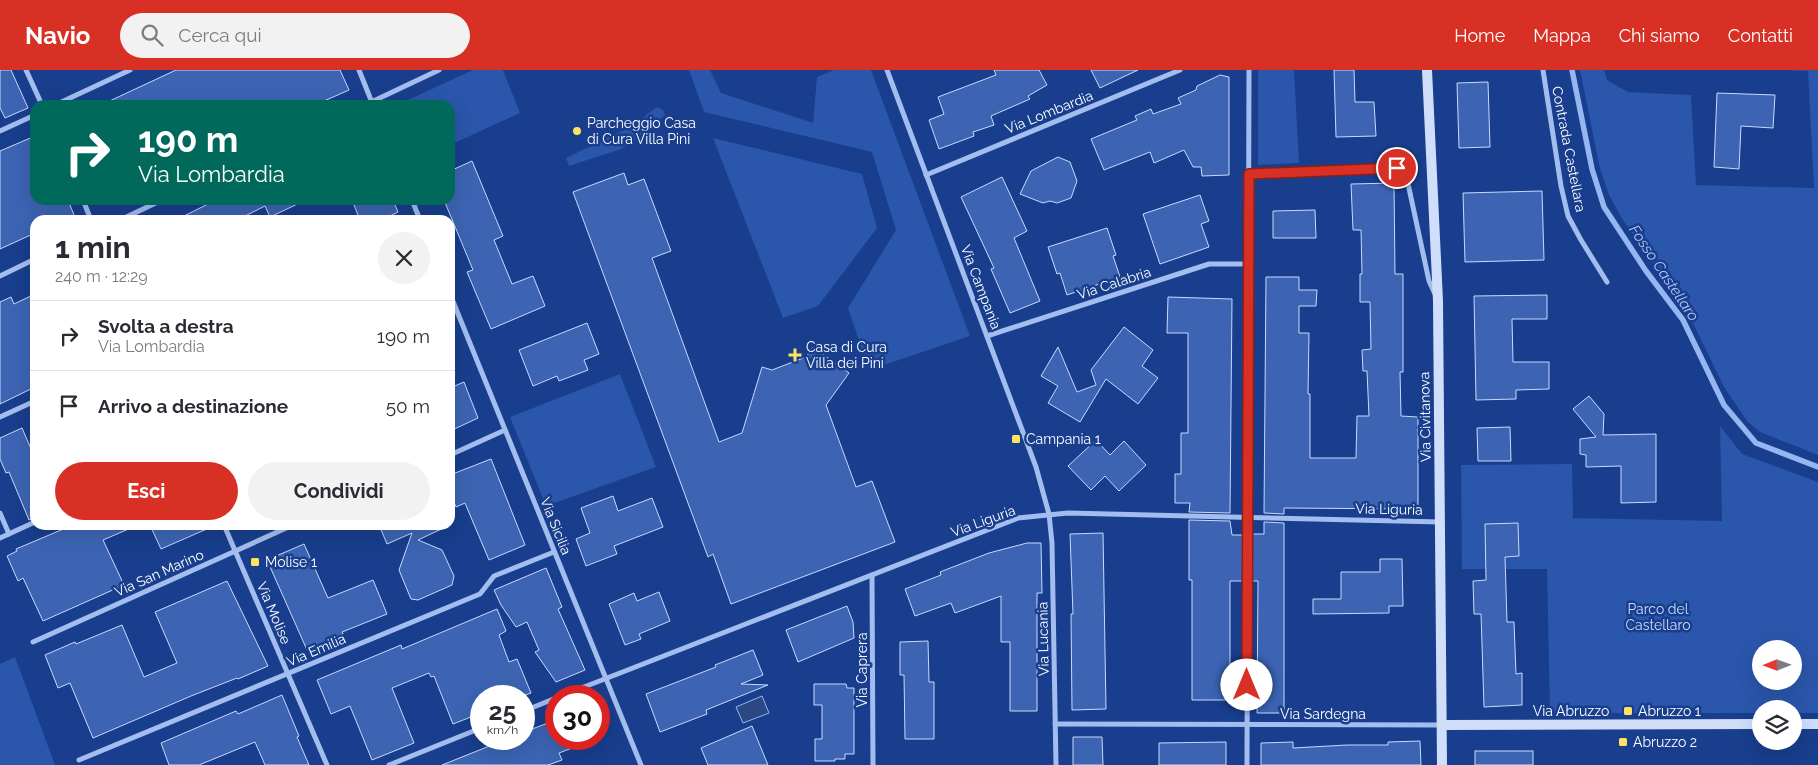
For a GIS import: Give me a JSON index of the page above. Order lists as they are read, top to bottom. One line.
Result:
{"streets":{"street":["Via Lombardia","Contrada Castellara","Via Calabria","Via Campania","Via Civitanova","Via Liguria","Via Sicilia","Via San Marino","Via Molise","Via Lucania","Via Emilia","Via Caprera","Via Abruzzo","Via Sardegna"]},"crossings":[["Via Lombardia","Via Campania"],["Via Calabria","Via Campania"],["Via Campania","Via Liguria"],["Via Campania","Via Lucania"],["Via Civitanova","Via Liguria"],["Via Civitanova","Via Abruzzo"],["Via Civitanova","Via Sardegna"],["Via Liguria","Via Sicilia"],["Via Liguria","Via Lucania"],["Via Liguria","Via Caprera"],["Via Sicilia","Via Emilia"],["Via San Marino","Via Molise"],["Via Molise","Via Emilia"],["Via Lucania","Via Sardegna"],["Via Abruzzo","Via Sardegna"]],"water":["Fosso Castellaro"],"parks":["Parco del Castellaro"],"places":{"other":["Parcheggio Casa di Cura Villa Pini"],"health":["Casa di Cura Villa dei Pini"],"transit":["Campania 1","Molise 1","Abruzzo 1","Abruzzo 2"]},"north":"left","page":{"header":"Navio","search":"Cerca qui","nav":["Home","Mappa","Chi siamo","Contatti"],"turn":["190 m","Via Lombardia"],"heading":["1 min","240 m · 12:29"],"list":[{"name":"Svolta a destra","note":"Via Lombardia","value":"190 m"},{"name":"Arrivo a destinazione","value":"50 m"}],"buttons":["Esci","Condividi"],"speed":"25 km/h","limit":"30"}}
